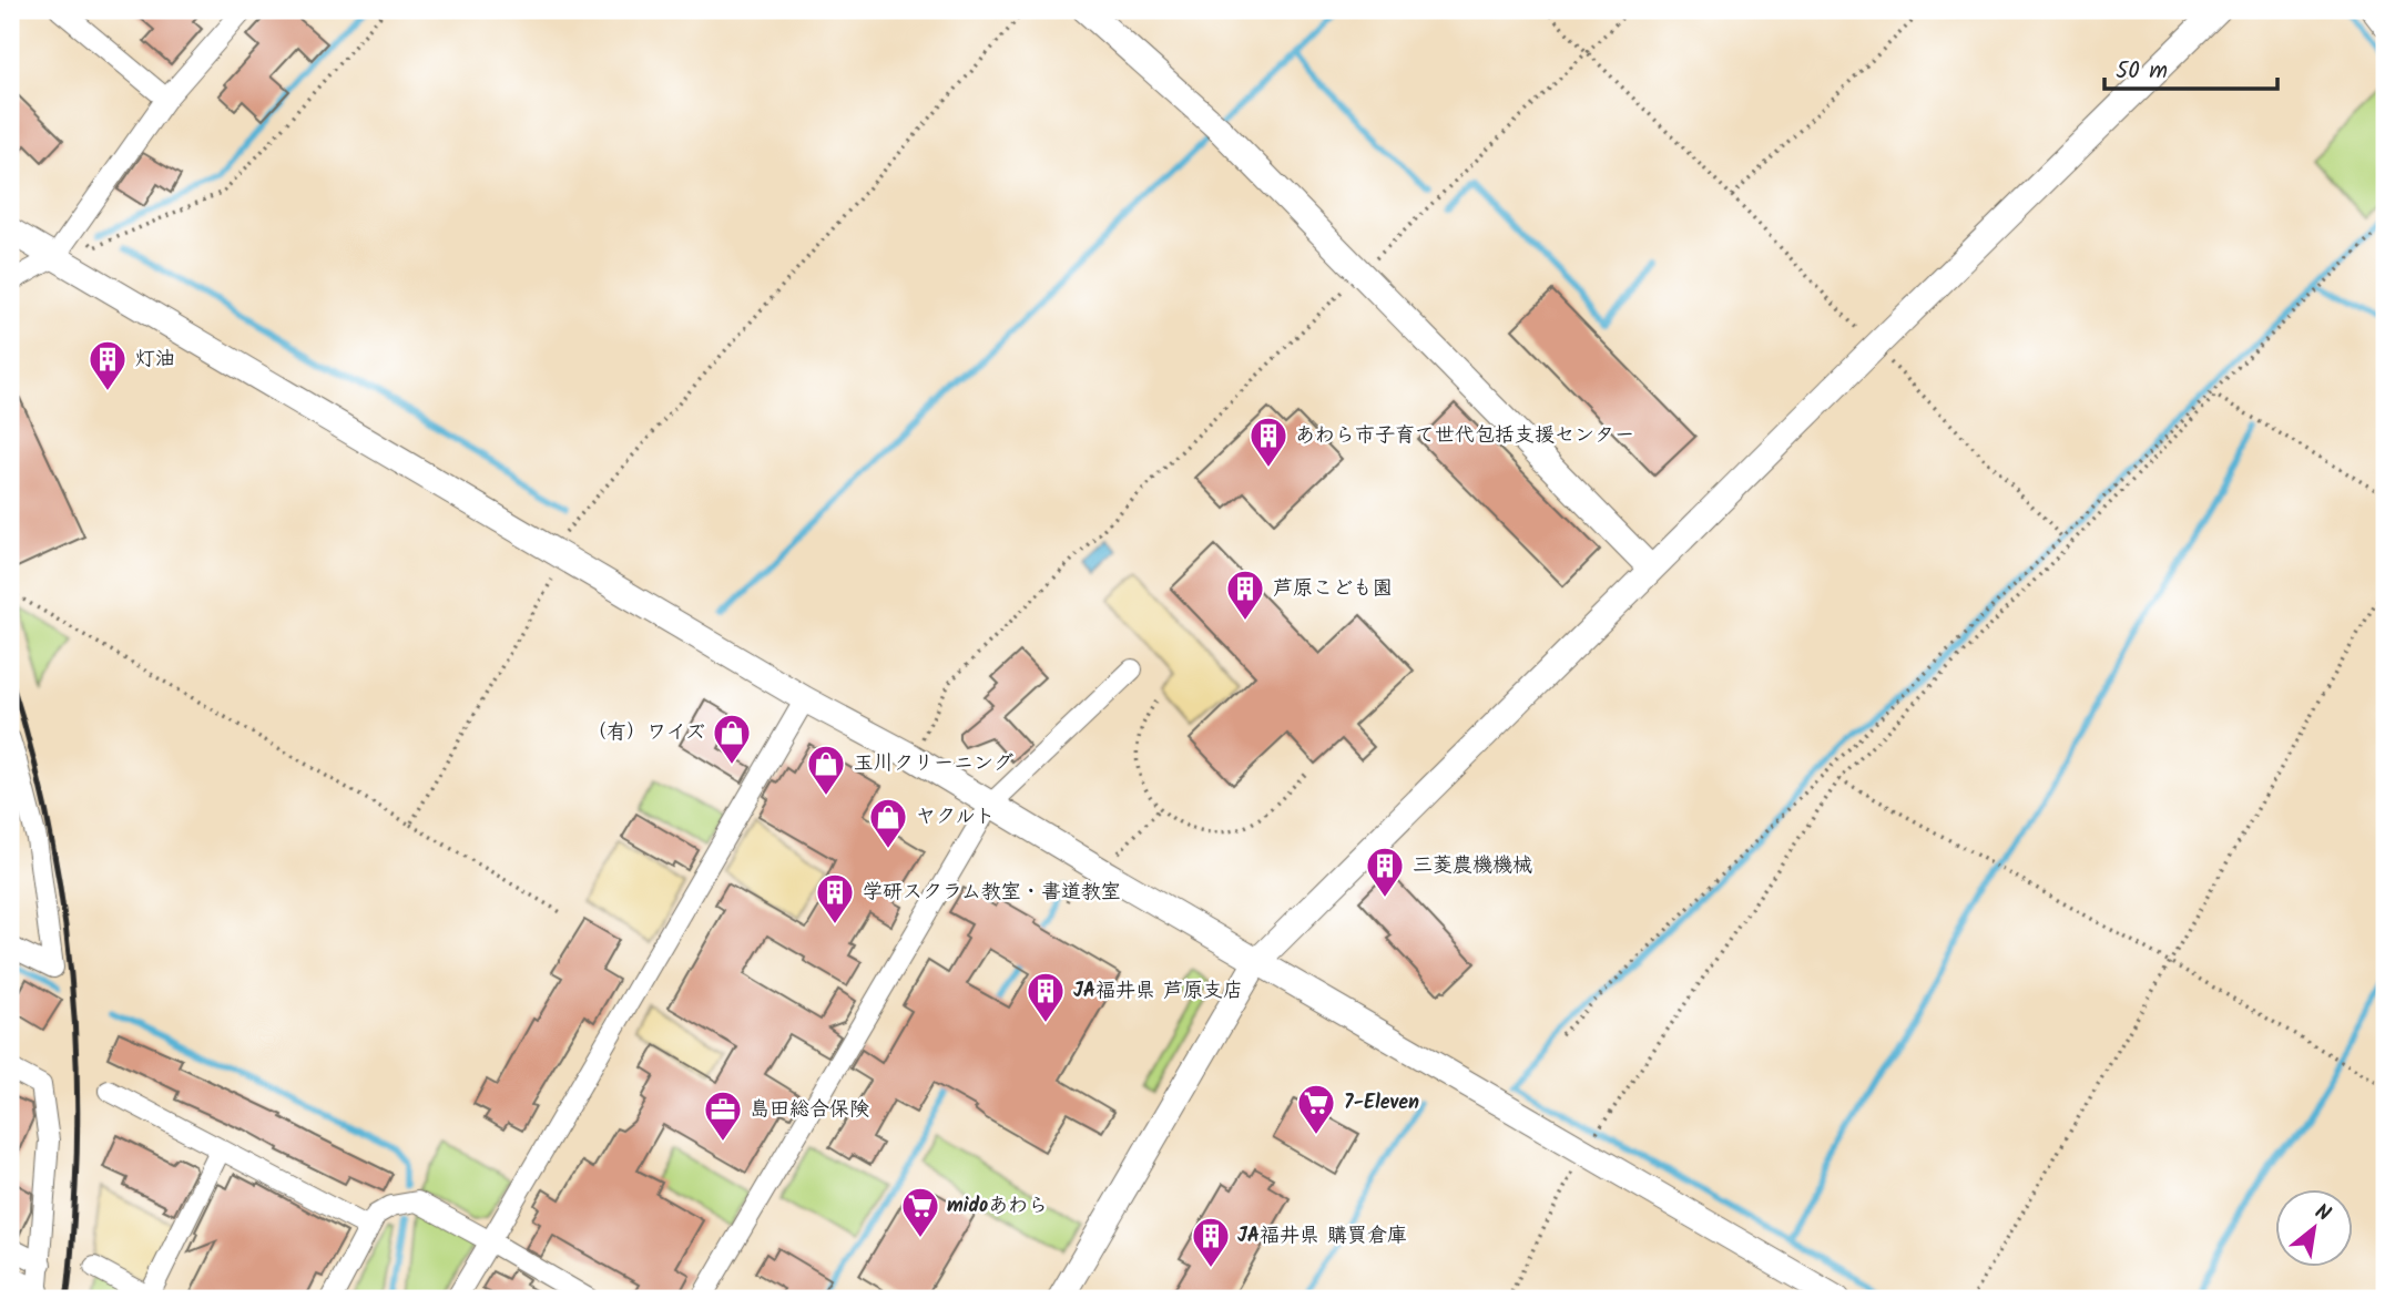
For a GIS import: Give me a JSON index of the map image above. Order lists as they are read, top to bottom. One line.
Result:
{"places":{"building":["灯油","あわら市子育て世代包括支援センター","芦原こども園","三菱農機機械","学研スクラム教室・書道教室","JA福井県 芦原支店","JA福井県 購買倉庫"],"shop":["（有）ワイズ","玉川クリーニング","ヤクルト"],"supermarket":["7-Eleven","midoあわら"],"office":["島田総合保険"]},"scale_bar":"50 m","north":"top right"}
